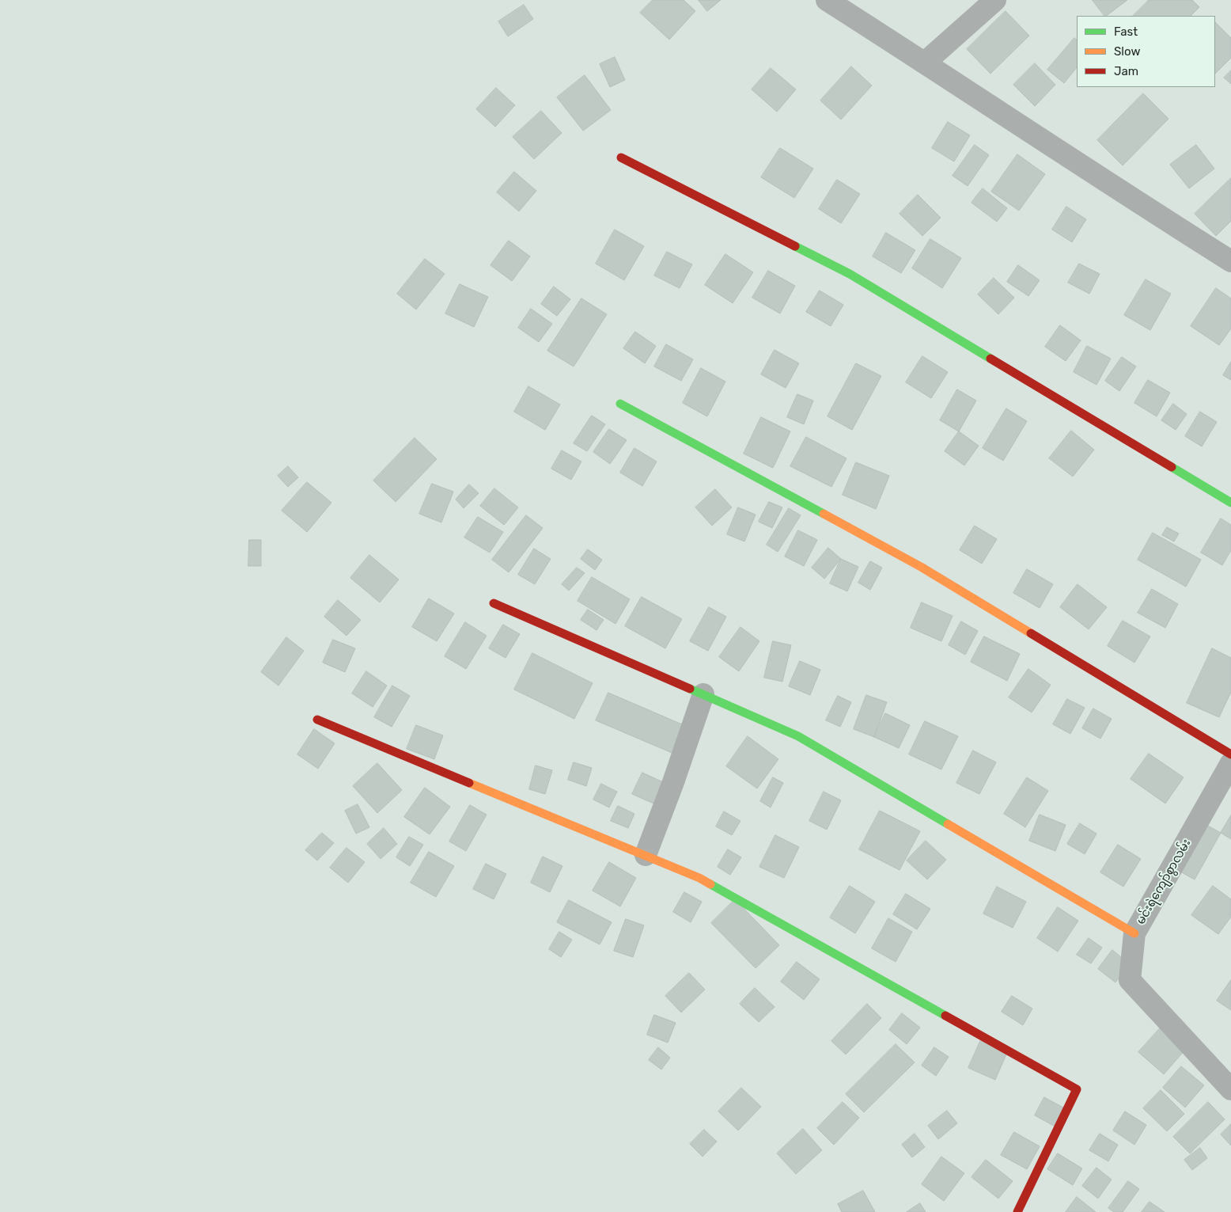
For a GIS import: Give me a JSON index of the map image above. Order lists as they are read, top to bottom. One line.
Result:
{"streets":{"street":["မင်းရဲကျော်စွာလမ်း"]},"legend":["Fast","Slow","Jam"]}
